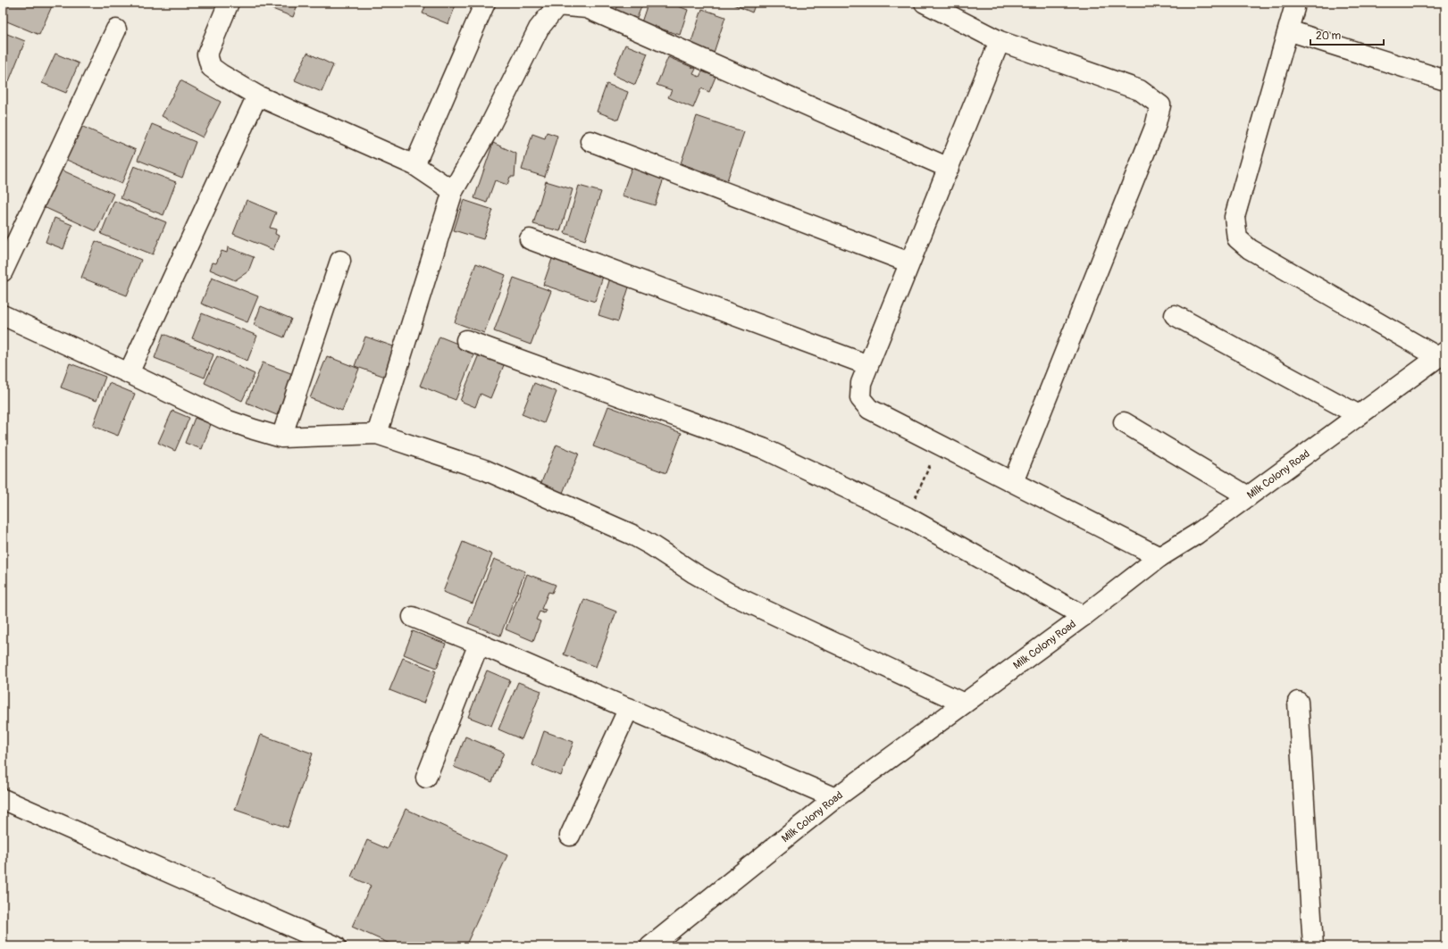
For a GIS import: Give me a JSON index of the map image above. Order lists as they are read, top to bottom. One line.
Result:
{"streets":{"street":["Milk Colony Road"]},"scale_bar":"20 m"}
